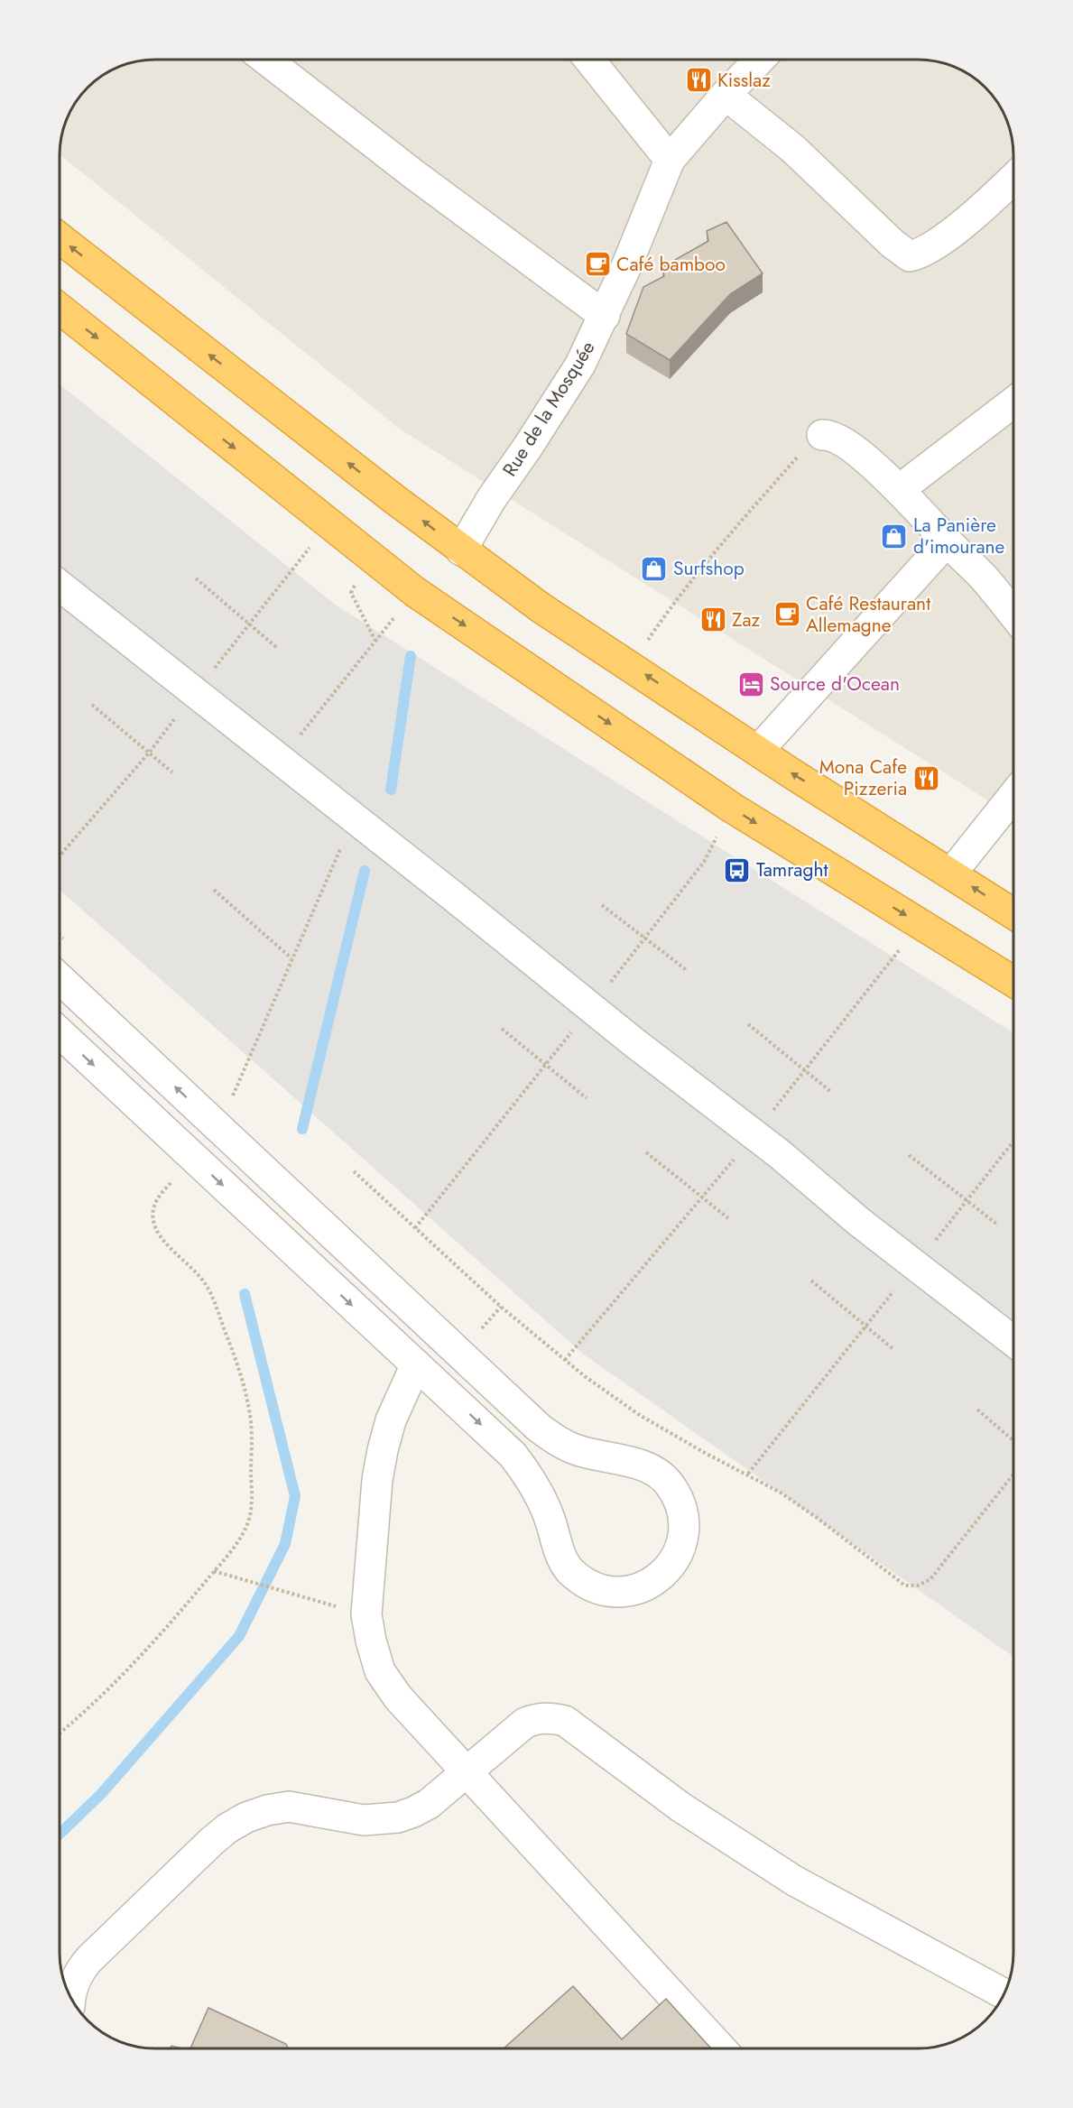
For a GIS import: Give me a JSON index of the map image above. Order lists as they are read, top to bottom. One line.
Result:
{"streets":{"street":["Rue de la Mosquée"]},"places":{"restaurant":["Kisslaz","Zaz","Mona Cafe Pizzeria"],"cafe":["Café bamboo","Café Restaurant Allemagne"],"shop":["La Panière d'imourane","Surfshop"],"hotel":["Source d'Ocean"],"bus stop":["Tamraght"]}}
